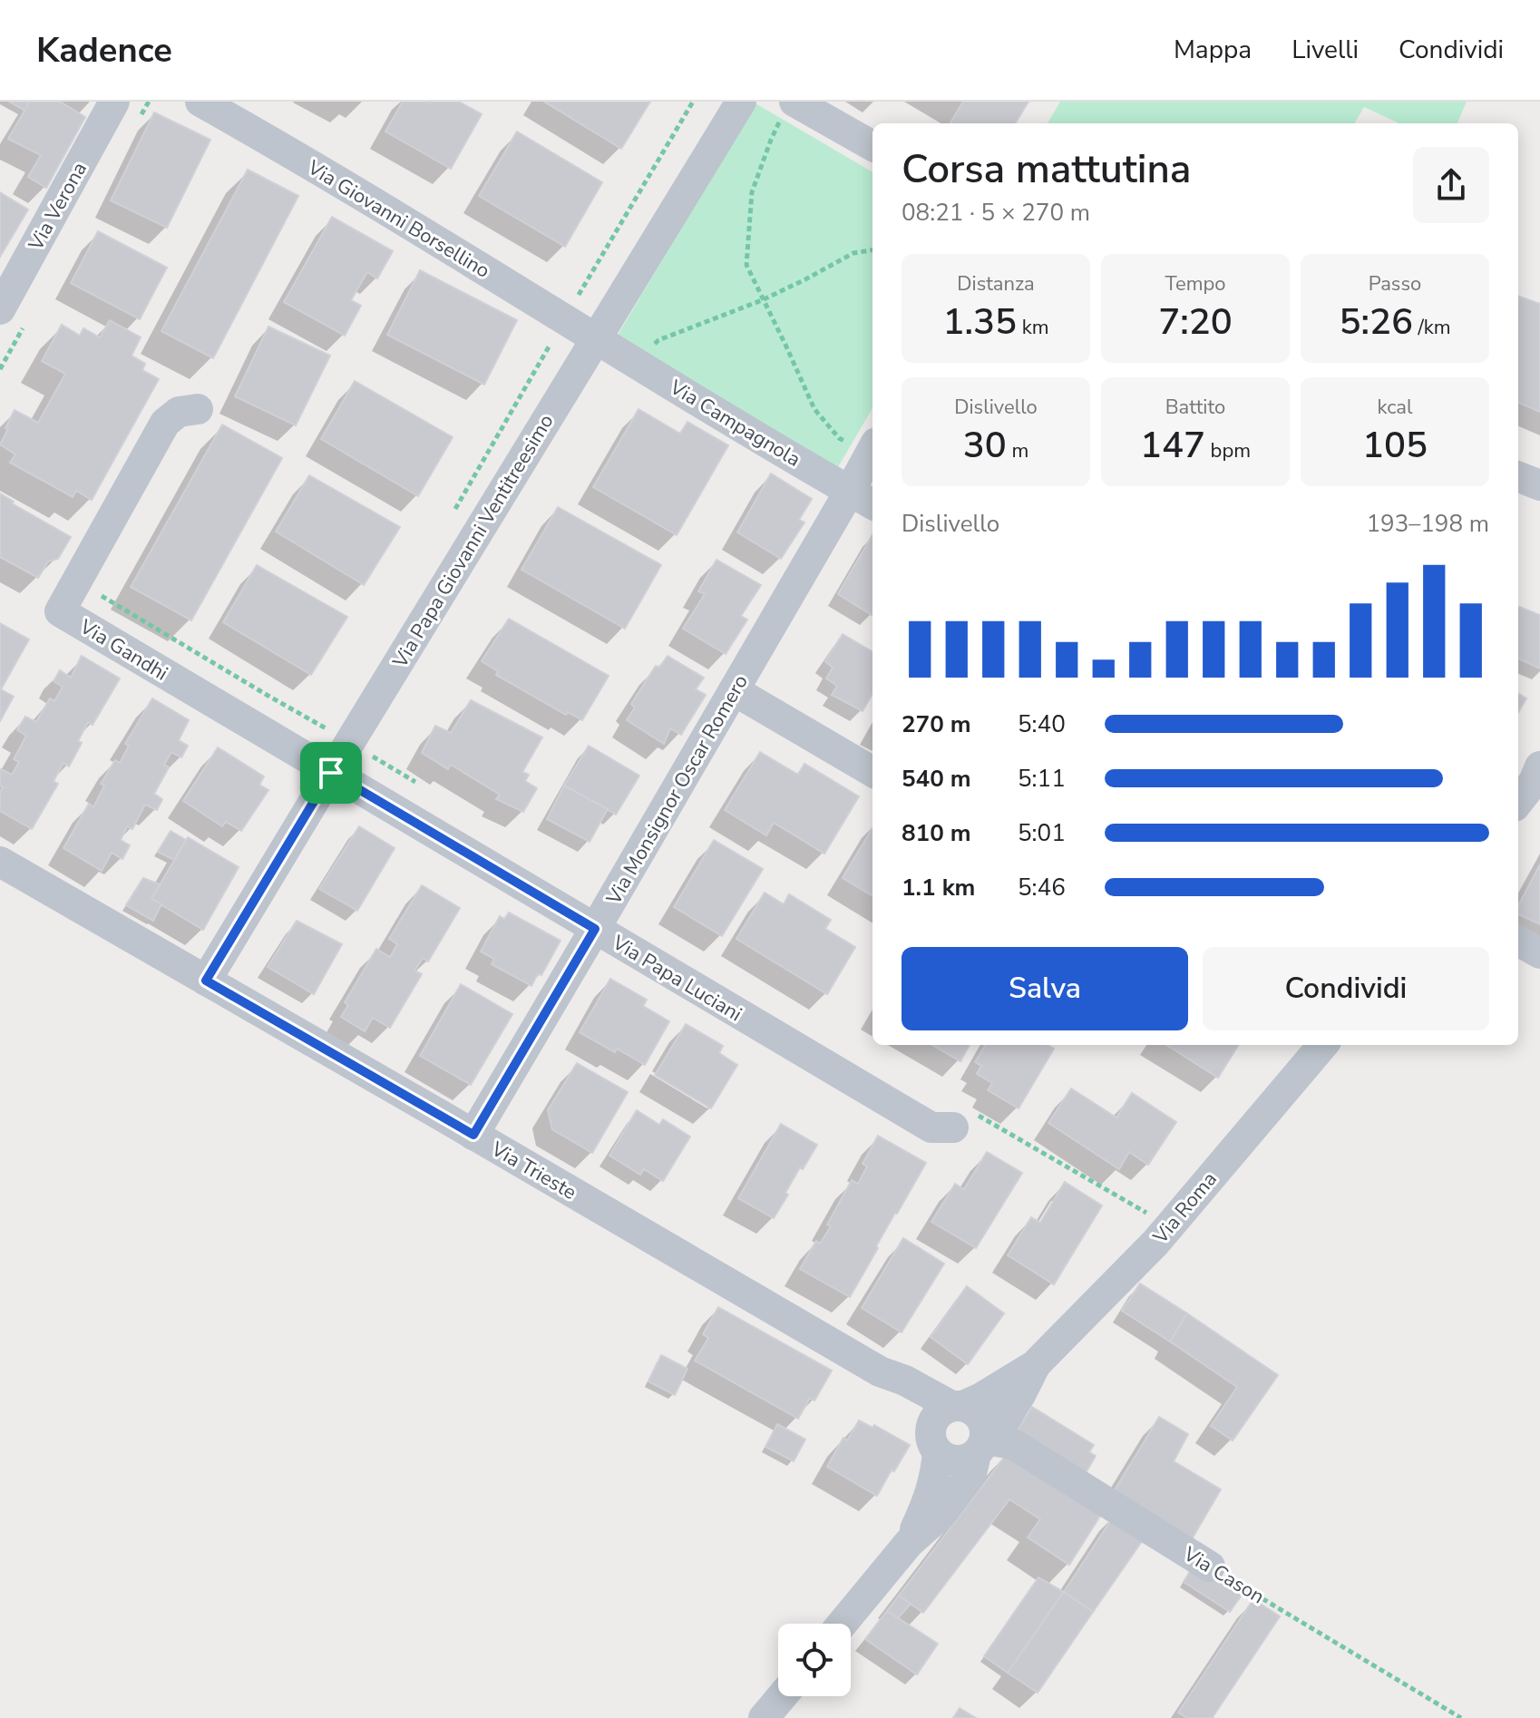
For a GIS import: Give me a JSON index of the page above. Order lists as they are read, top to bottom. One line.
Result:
{"streets":{"street":["Via Verona","Via Giovanni Borsellino","Via Campagnola","Via Papa Giovanni Ventitreesimo","Via Gandhi","Via Monsignor Oscar Romero","Via Papa Luciani","Via Trieste","Via Roma","Via Cason"]},"crossings":[["Via Giovanni Borsellino","Via Campagnola"],["Via Giovanni Borsellino","Via Papa Giovanni Ventitreesimo"],["Via Campagnola","Via Papa Giovanni Ventitreesimo"],["Via Campagnola","Via Monsignor Oscar Romero"],["Via Papa Giovanni Ventitreesimo","Via Gandhi"],["Via Papa Giovanni Ventitreesimo","Via Papa Luciani"],["Via Papa Giovanni Ventitreesimo","Via Trieste"],["Via Gandhi","Via Papa Luciani"],["Via Monsignor Oscar Romero","Via Papa Luciani"],["Via Monsignor Oscar Romero","Via Trieste"],["Via Trieste","Via Roma"],["Via Trieste","Via Cason"],["Via Roma","Via Cason"]],"page":{"header":"Kadence","nav":["Mappa","Livelli","Condividi"],"heading":["Corsa mattutina","08:21 · 5 × 270 m"],"stats":[["Distanza","1.35 km"],["Tempo","7:20"],["Passo","5:26 /km"],["Dislivello","30 m"],["Battito","147 bpm"],["kcal","105"]],"chart":["Dislivello","193–198 m"],"list":[{"name":"270 m","note":"5:40"},{"name":"540 m","note":"5:11"},{"name":"810 m","note":"5:01"},{"name":"1.1 km","note":"5:46"}],"buttons":["Salva","Condividi"]}}
